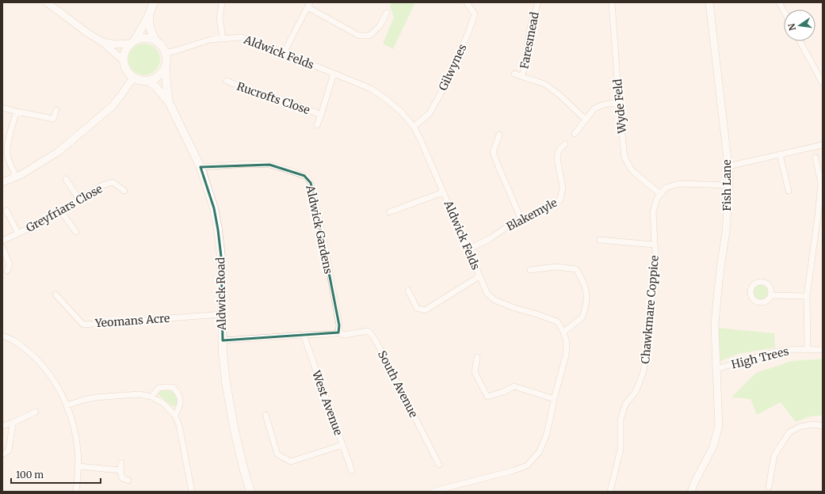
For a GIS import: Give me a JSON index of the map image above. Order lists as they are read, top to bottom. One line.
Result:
{"streets":{"main road":["Aldwick Road"],"street":["Faresmead","Aldwick Felds","Gilwynes","Rucrofts Close","Wyde Feld","Fish Lane","Greyfriars Close","Blakemyle","Aldwick Gardens","Chawkmare Coppice","Yeomans Acre","High Trees","South Avenue","West Avenue"]},"crossings":[["Aldwick Felds","Gilwynes"],["Aldwick Felds","Rucrofts Close"],["Aldwick Felds","Blakemyle"],["Wyde Feld","Chawkmare Coppice"],["Fish Lane","High Trees"],["Aldwick Gardens","Aldwick Road"],["Aldwick Gardens","South Avenue"],["Aldwick Road","Yeomans Acre"]],"scale_bar":"100 m","north":"left"}
